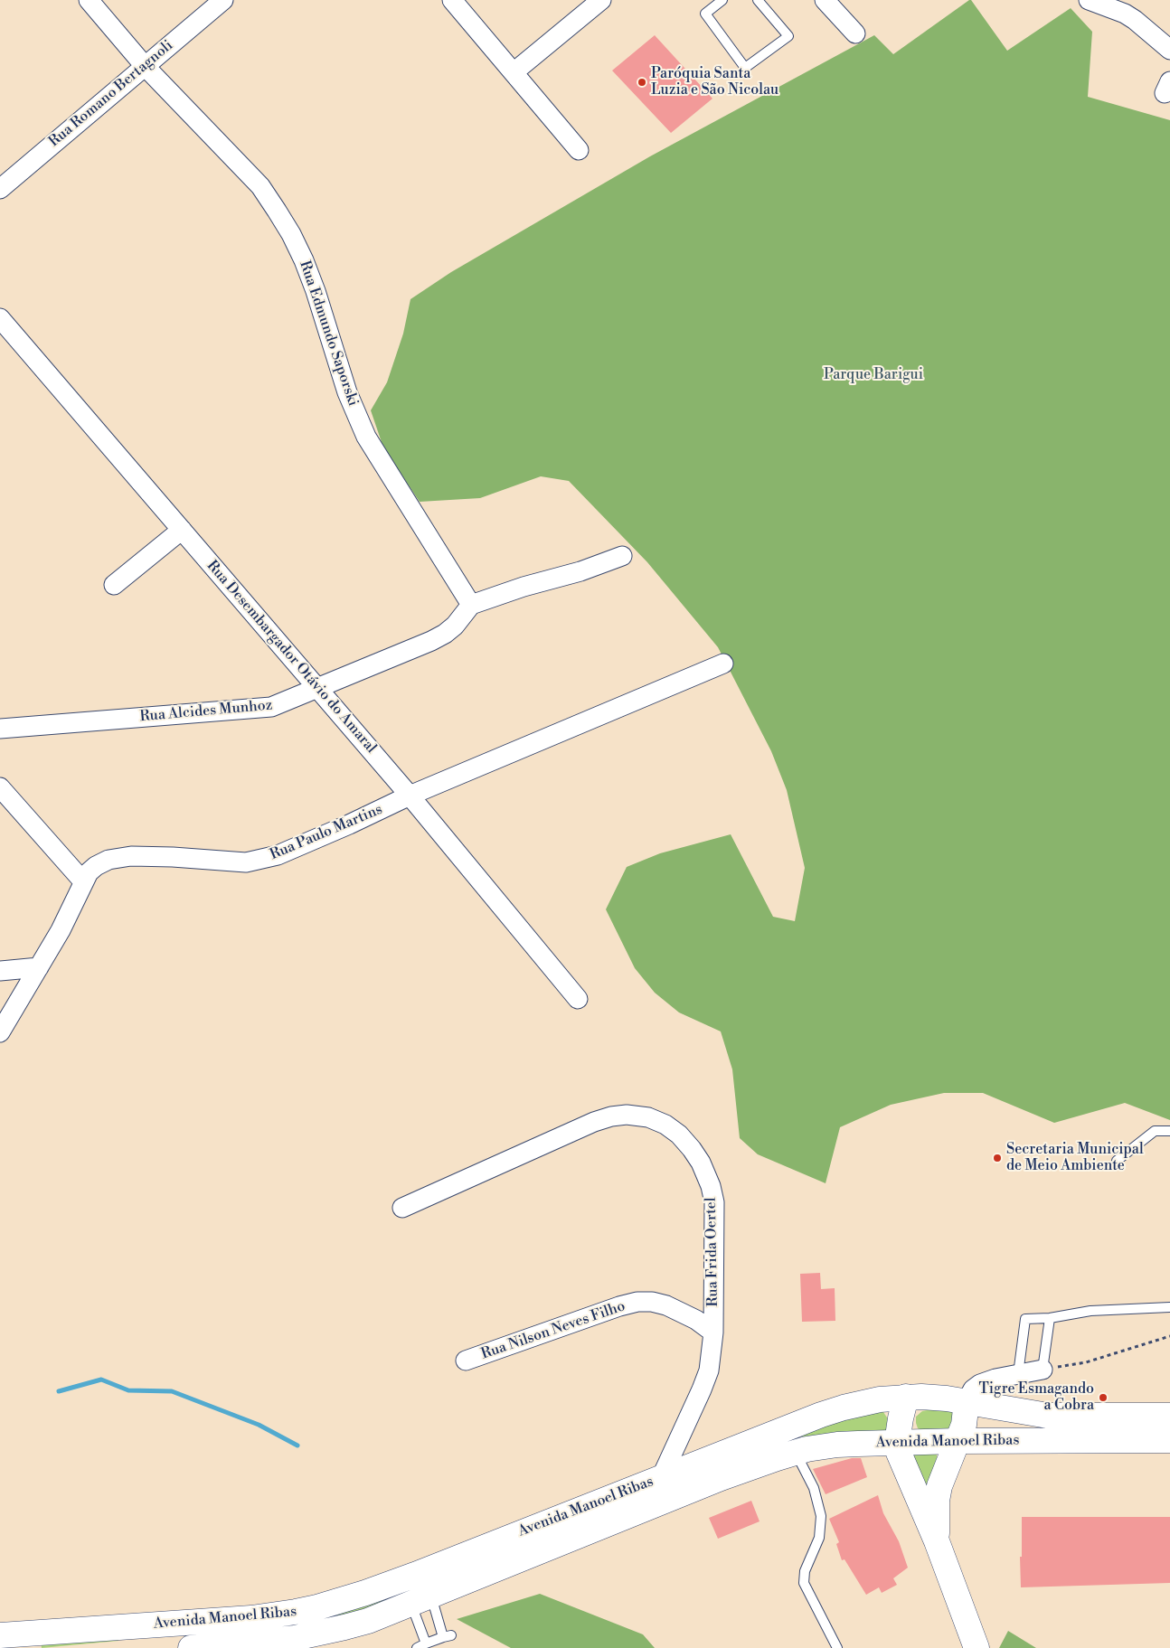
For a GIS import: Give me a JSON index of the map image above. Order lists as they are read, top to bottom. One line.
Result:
{"streets":{"main road":["Avenida Manoel Ribas"],"street":["Rua Romano Bertagnoli","Rua Edmundo Saporski","Rua Desembargador Otávio do Amaral","Rua Alcides Munhoz","Rua Paulo Martins","Rua Frida Oertel","Rua Nilson Neves Filho"]},"crossings":[["Rua Romano Bertagnoli","Rua Edmundo Saporski"],["Rua Edmundo Saporski","Rua Alcides Munhoz"],["Rua Desembargador Otávio do Amaral","Rua Alcides Munhoz"],["Rua Desembargador Otávio do Amaral","Rua Paulo Martins"],["Rua Frida Oertel","Rua Nilson Neves Filho"],["Rua Frida Oertel","Avenida Manoel Ribas"]],"parks":["Parque Barigui"],"places":["Paróquia Santa Luzia e São Nicolau","Secretaria Municipal de Meio Ambiente","Tigre Esmagando a Cobra"]}
